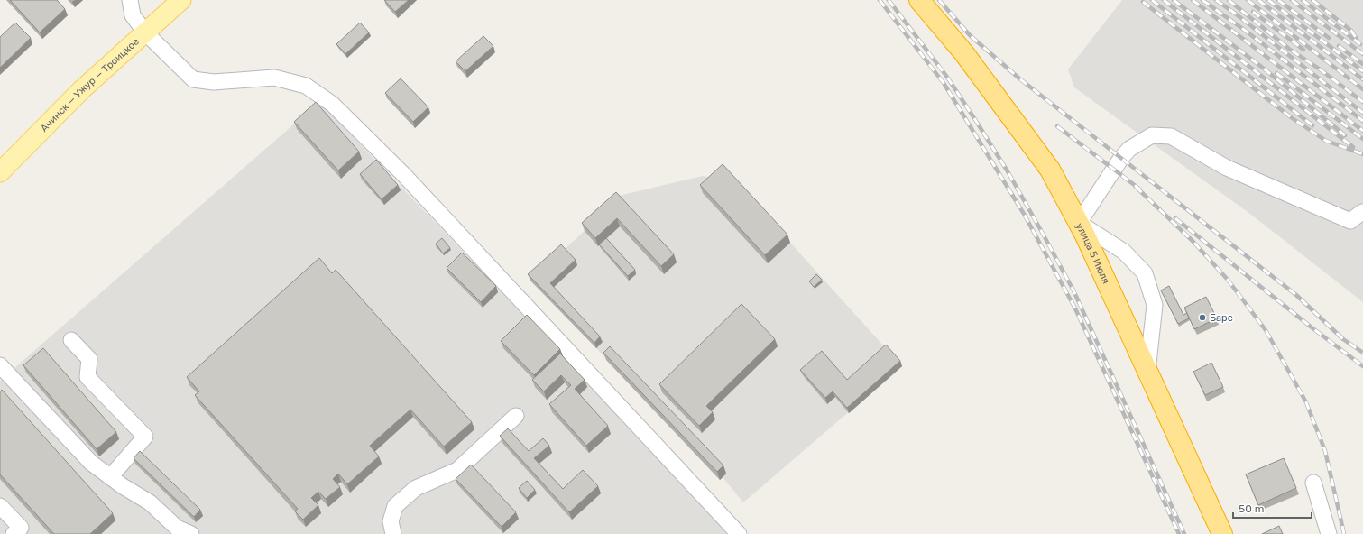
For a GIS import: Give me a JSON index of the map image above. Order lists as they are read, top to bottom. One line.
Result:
{"streets":{"highway":["улица 5 Июля"],"main road":["Ачинск — Ужур — Троицкое"]},"places":["Барс"],"scale_bar":"50 m"}
